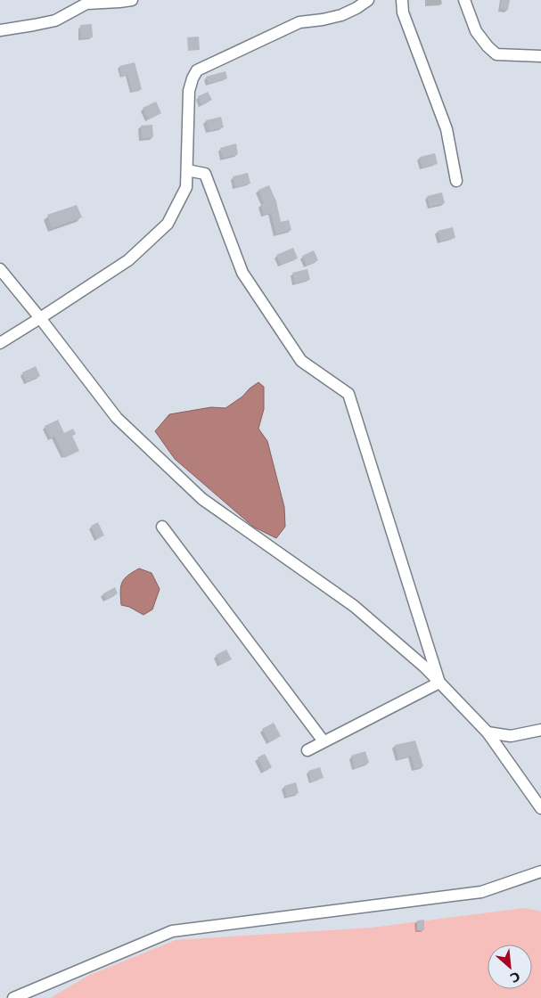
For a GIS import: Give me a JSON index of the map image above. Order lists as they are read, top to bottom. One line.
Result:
{"north":"bottom right"}
